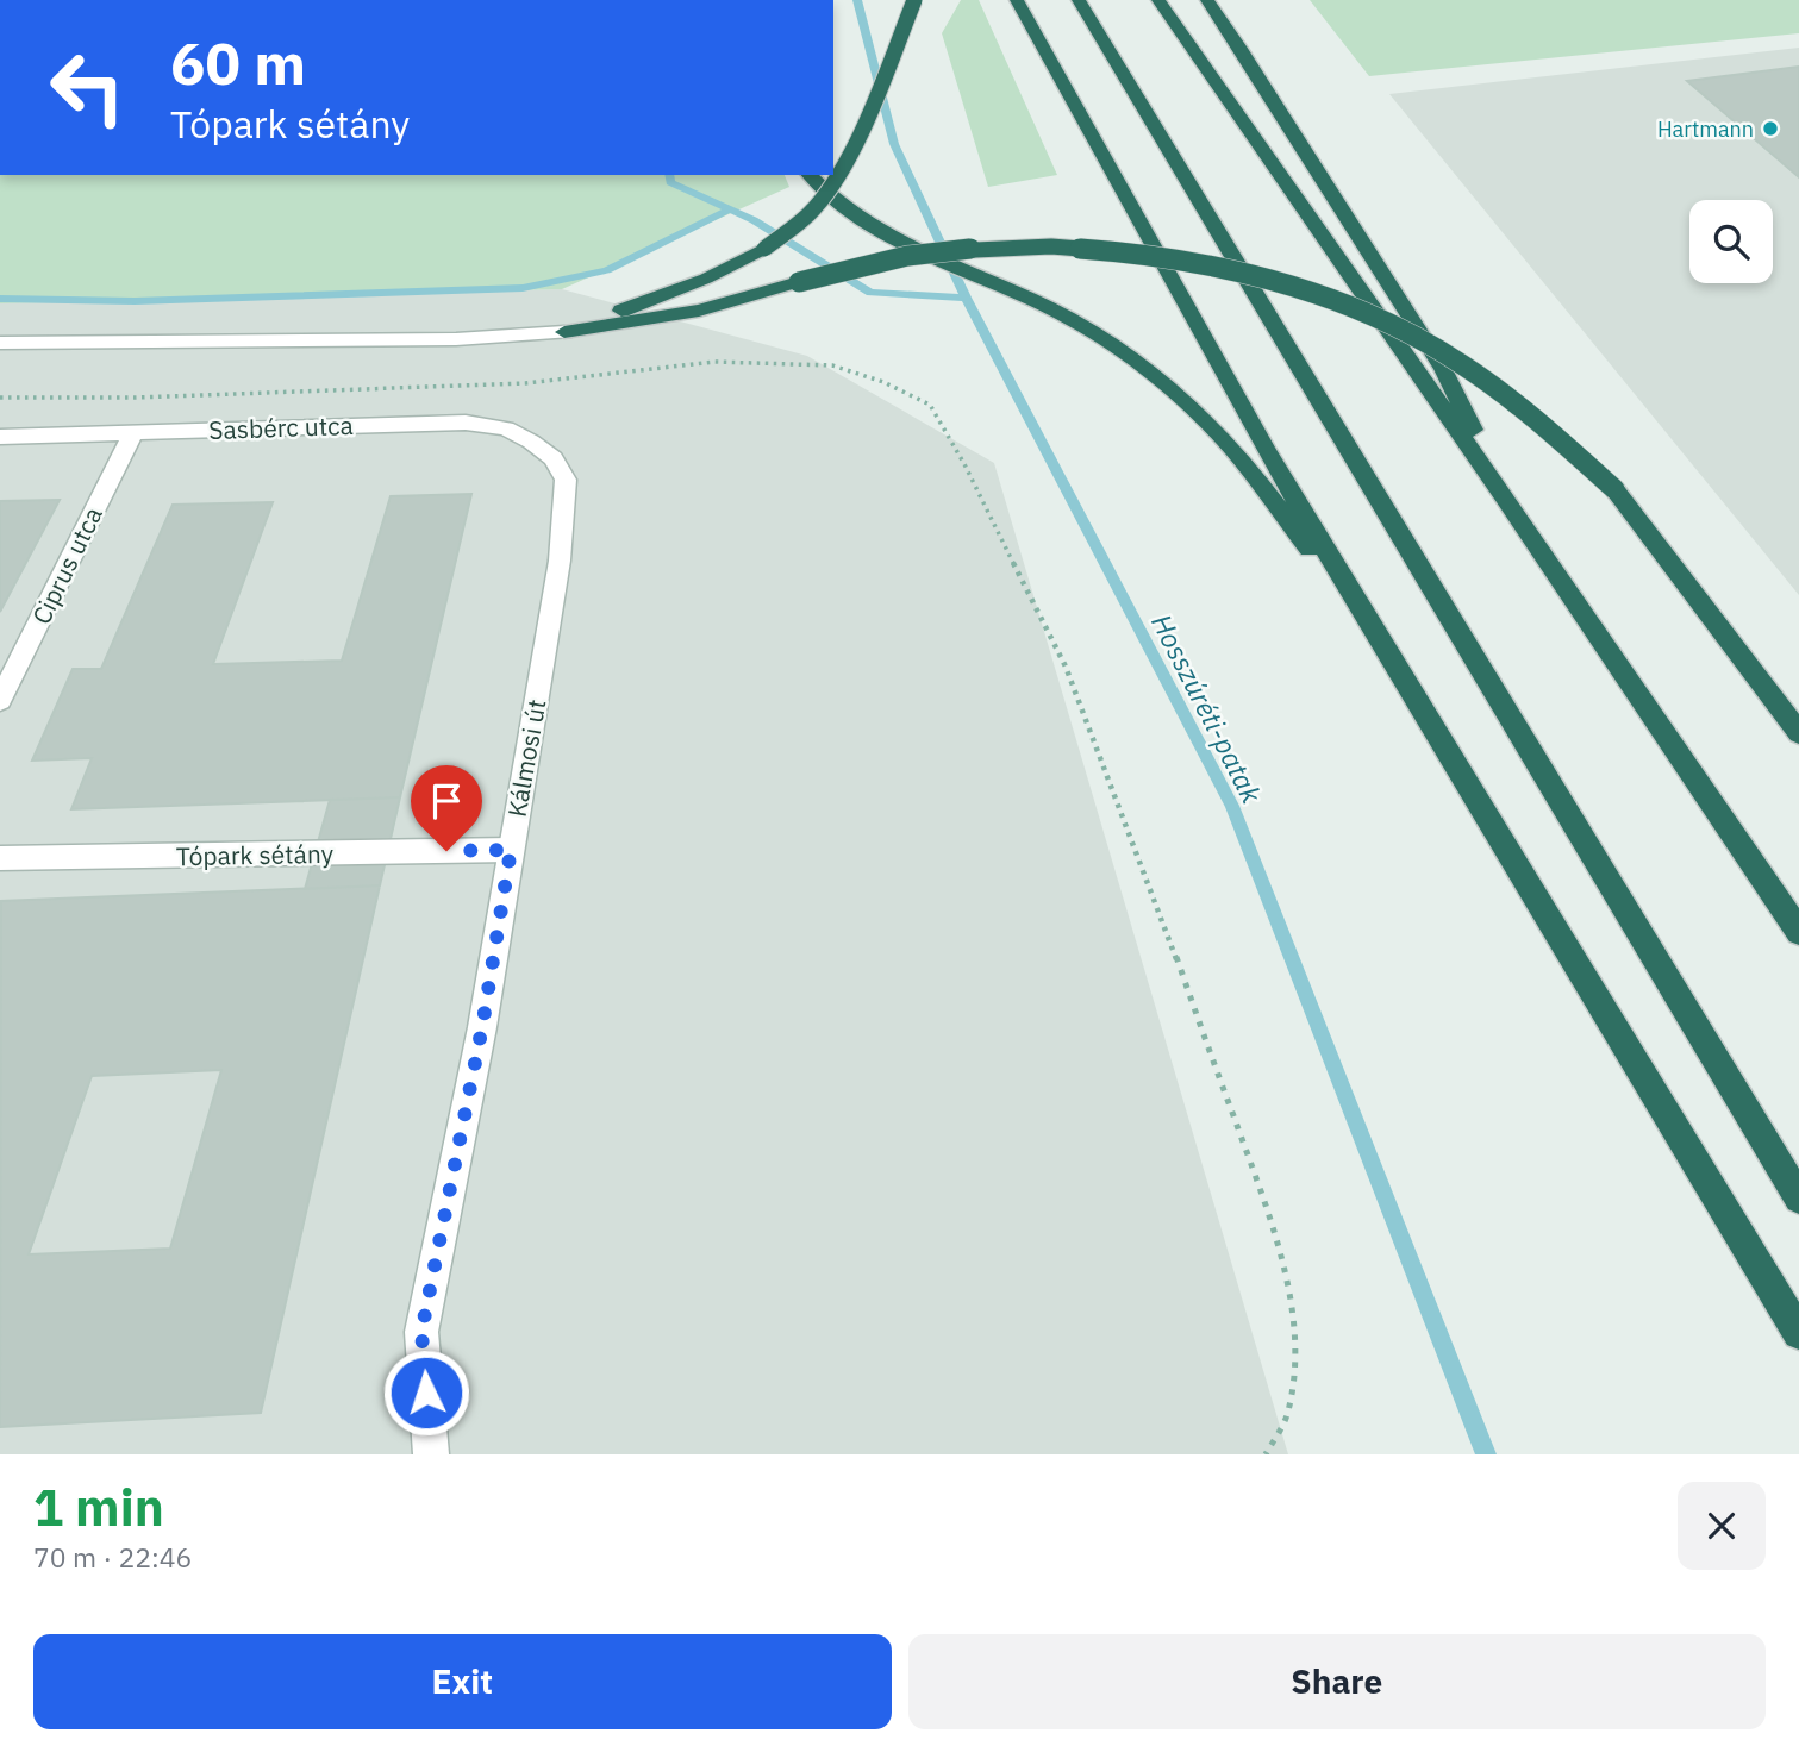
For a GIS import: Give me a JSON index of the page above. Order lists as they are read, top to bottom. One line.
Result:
{"streets":{"street":["Sasbérc utca","Ciprus utca","Kálmosi út","Tópark sétány"]},"crossings":[["Sasbérc utca","Ciprus utca"],["Sasbérc utca","Kálmosi út"],["Kálmosi út","Tópark sétány"]],"water":["Hosszúréti-patak"],"places":["Hartmann"],"page":{"turn":["60 m","Tópark sétány"],"heading":["1 min","70 m · 22:46"],"buttons":["Exit","Share"]}}
